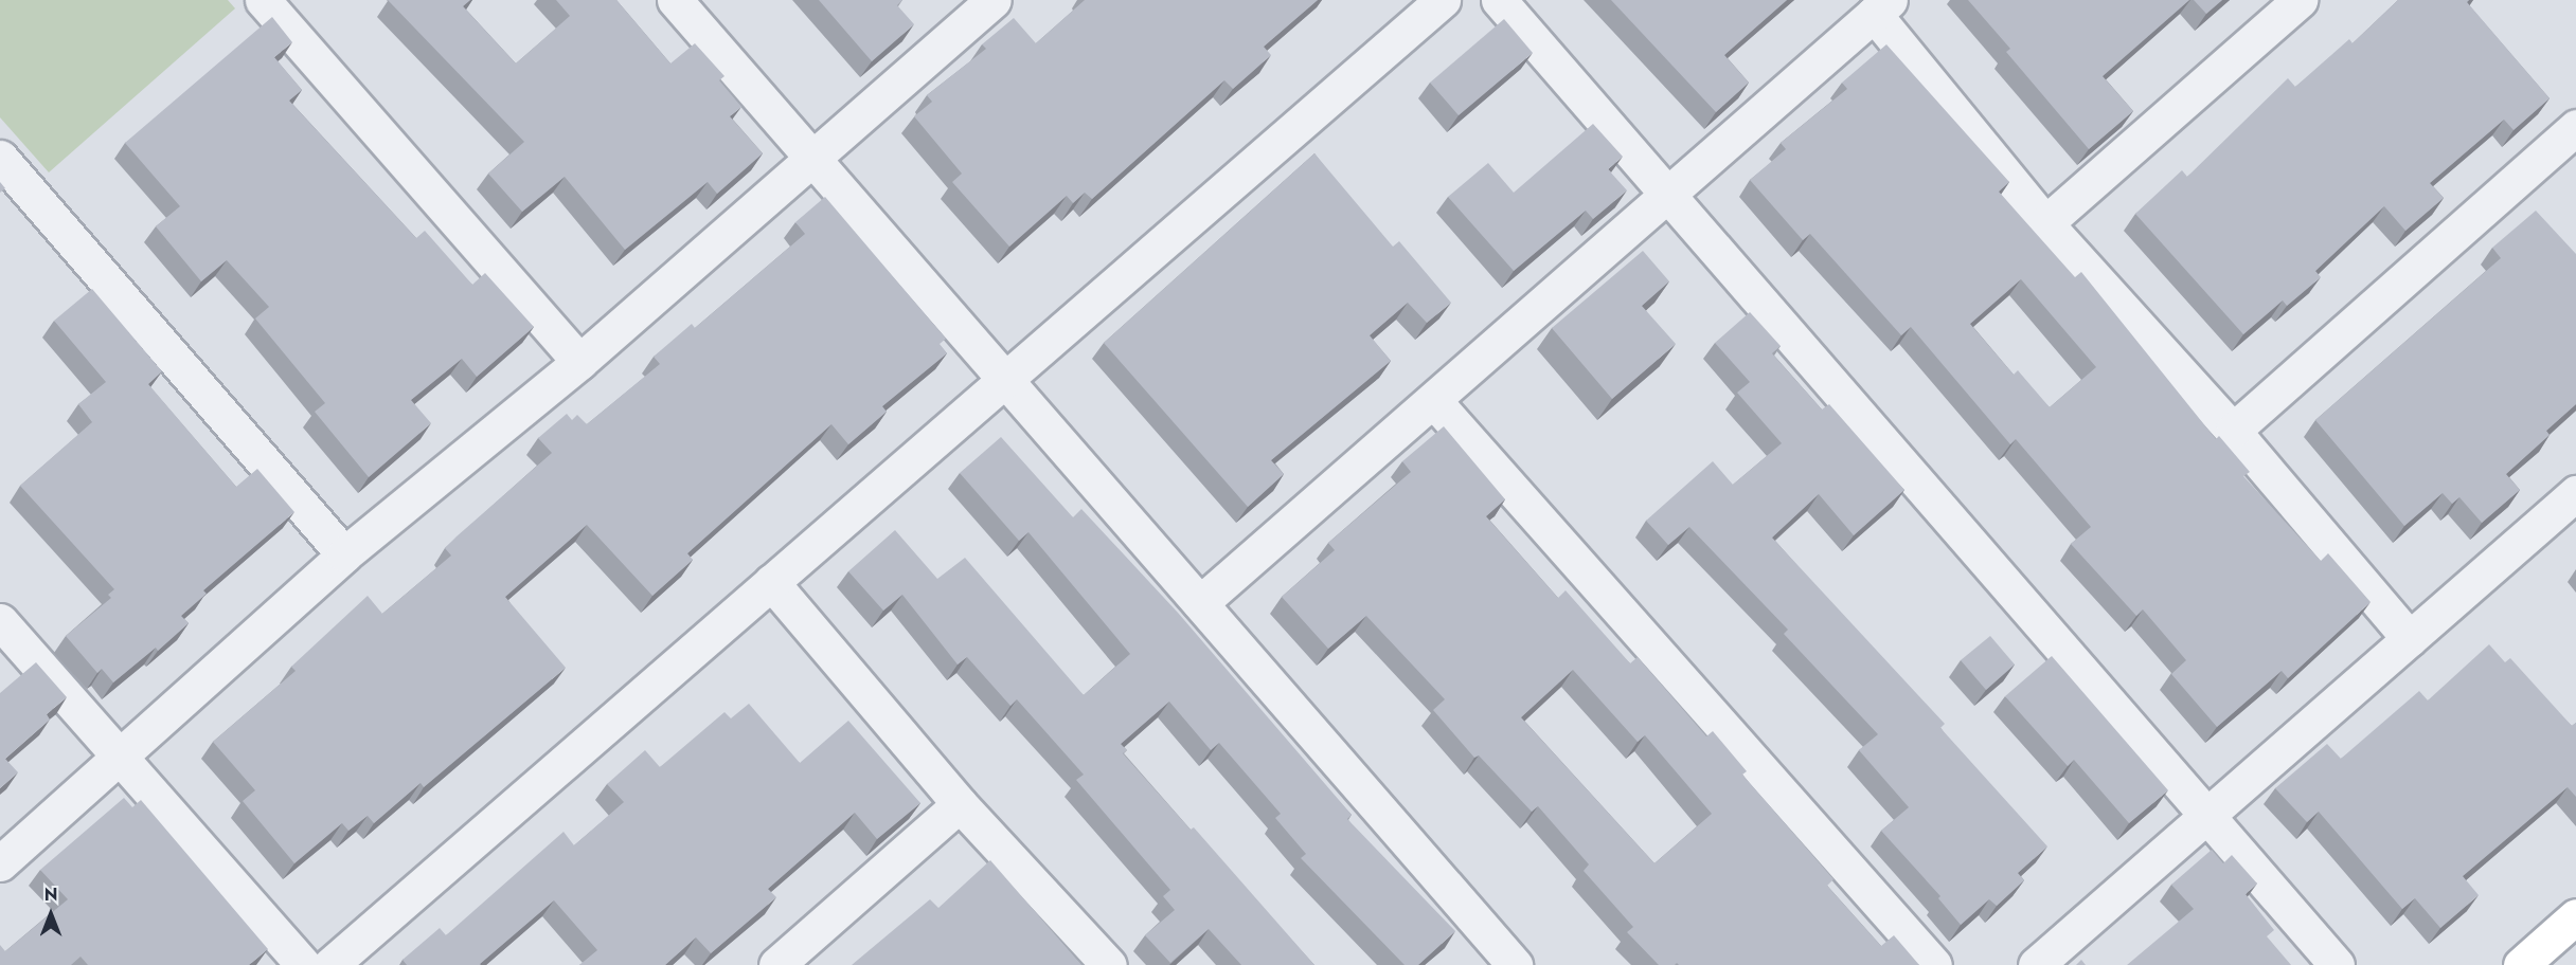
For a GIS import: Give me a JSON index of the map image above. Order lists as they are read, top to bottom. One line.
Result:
{"north":"top"}
